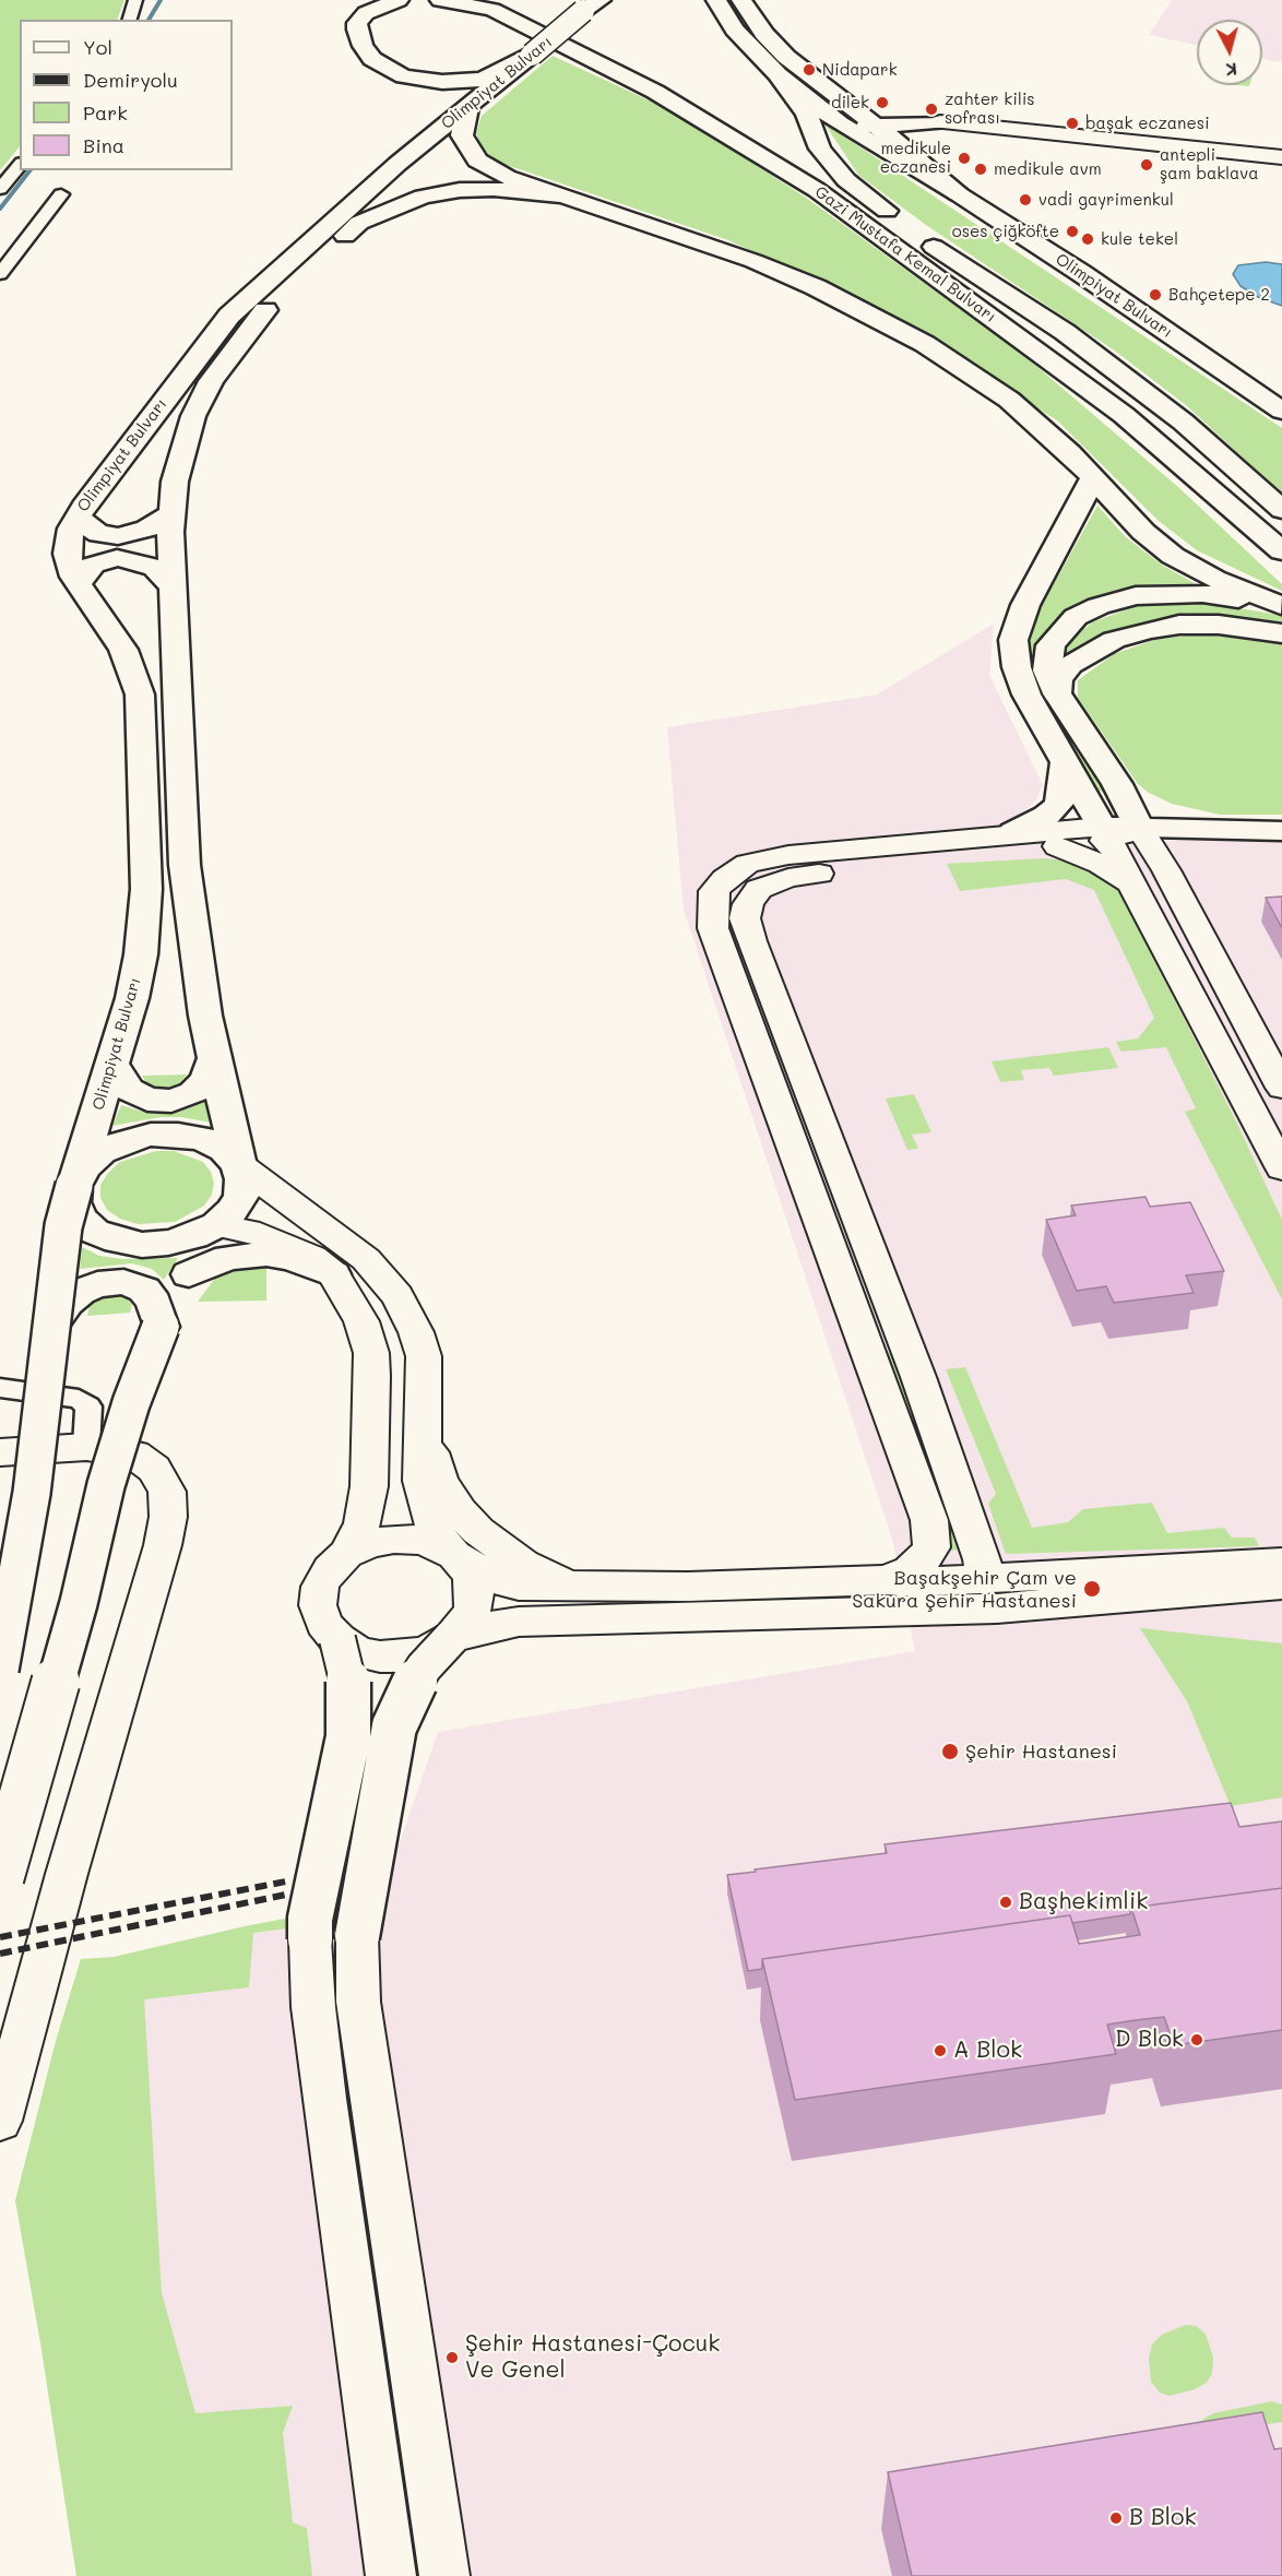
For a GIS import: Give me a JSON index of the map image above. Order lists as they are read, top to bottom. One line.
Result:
{"streets":{"main road":["Olimpiyat Bulvarı","Gazi Mustafa Kemal Bulvarı"]},"places":["Nidapark","dilek","zahter kilis sofrası","başak eczanesi","medikule eczanesi","antepli şam baklava","medikule avm","vadi gayrimenkul","oses çiğköfte","kule tekel","Bahçetepe 2","Başakşehir Çam ve Sakura Şehir Hastanesi","Şehir Hastanesi","Başhekimlik","D Blok","A Blok","Şehir Hastanesi-Çocuk Ve Genel","B Blok"],"legend":["Yol","Demiryolu","Park","Bina"],"north":"bottom"}
